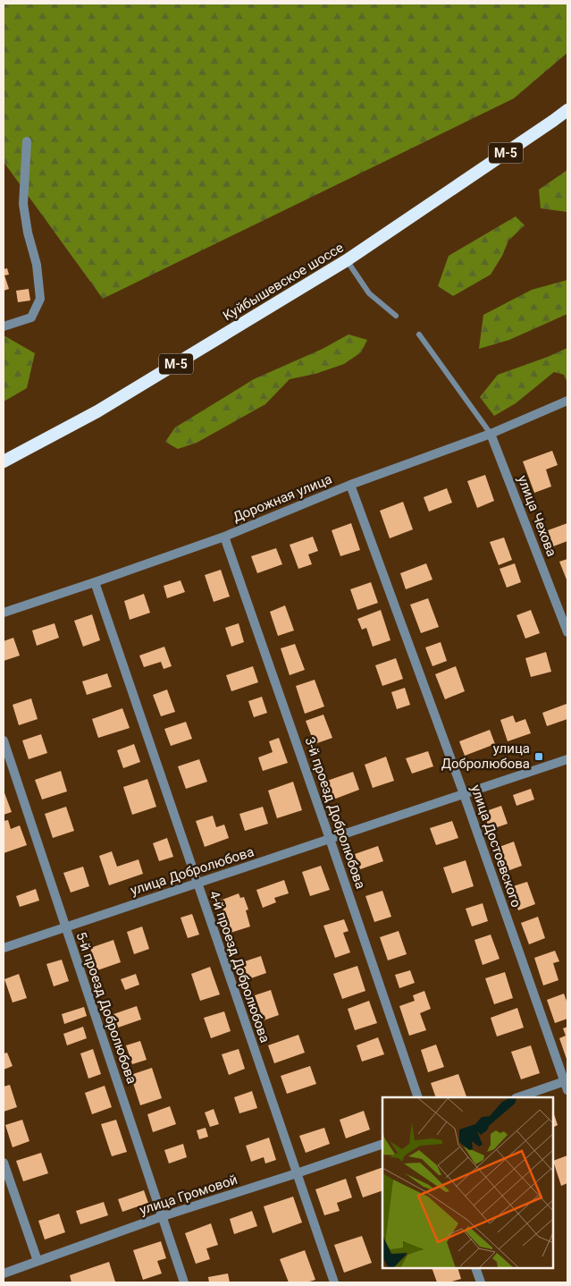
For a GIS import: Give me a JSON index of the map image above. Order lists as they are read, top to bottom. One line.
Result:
{"streets":{"highway":["М-5","Куйбышевское шоссе"],"street":["Дорожная улица","улица Чехова","3-й проезд Добролюбова","улица Достоевского","улица Добролюбова","4-й проезд Добролюбова","5-й проезд Добролюбова","улица Громовой"]},"crossings":[["Дорожная улица","улица Чехова"],["Дорожная улица","3-й проезд Добролюбова"],["Дорожная улица","улица Достоевского"],["Дорожная улица","4-й проезд Добролюбова"],["3-й проезд Добролюбова","улица Добролюбова"],["улица Достоевского","улица Добролюбова"],["улица Добролюбова","4-й проезд Добролюбова"],["улица Добролюбова","5-й проезд Добролюбова"],["4-й проезд Добролюбова","улица Громовой"],["5-й проезд Добролюбова","улица Громовой"]],"places":{"transit":["улица Добролюбова"]}}
